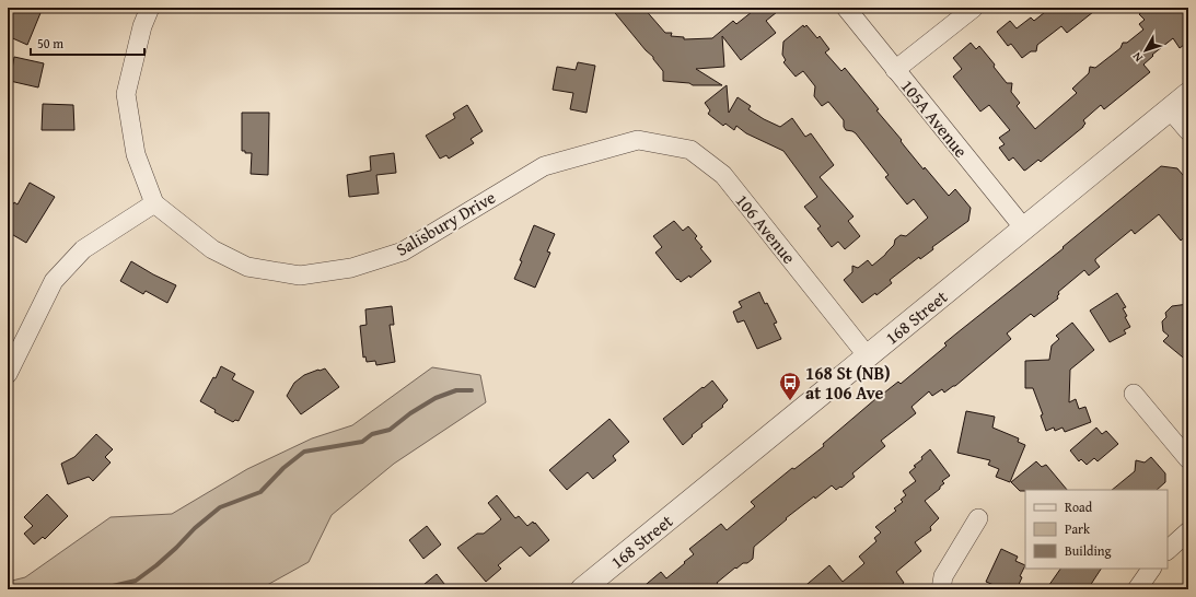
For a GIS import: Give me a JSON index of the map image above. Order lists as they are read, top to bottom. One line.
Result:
{"streets":{"street":["105A Avenue","Salisbury Drive","106 Avenue","168 Street"]},"crossings":[["105A Avenue","168 Street"],["Salisbury Drive","106 Avenue"],["106 Avenue","168 Street"]],"places":{"bus stop":["168 St (NB) at 106 Ave"]},"legend":["Road","Park","Building"],"scale_bar":"50 m","north":"bottom left"}
